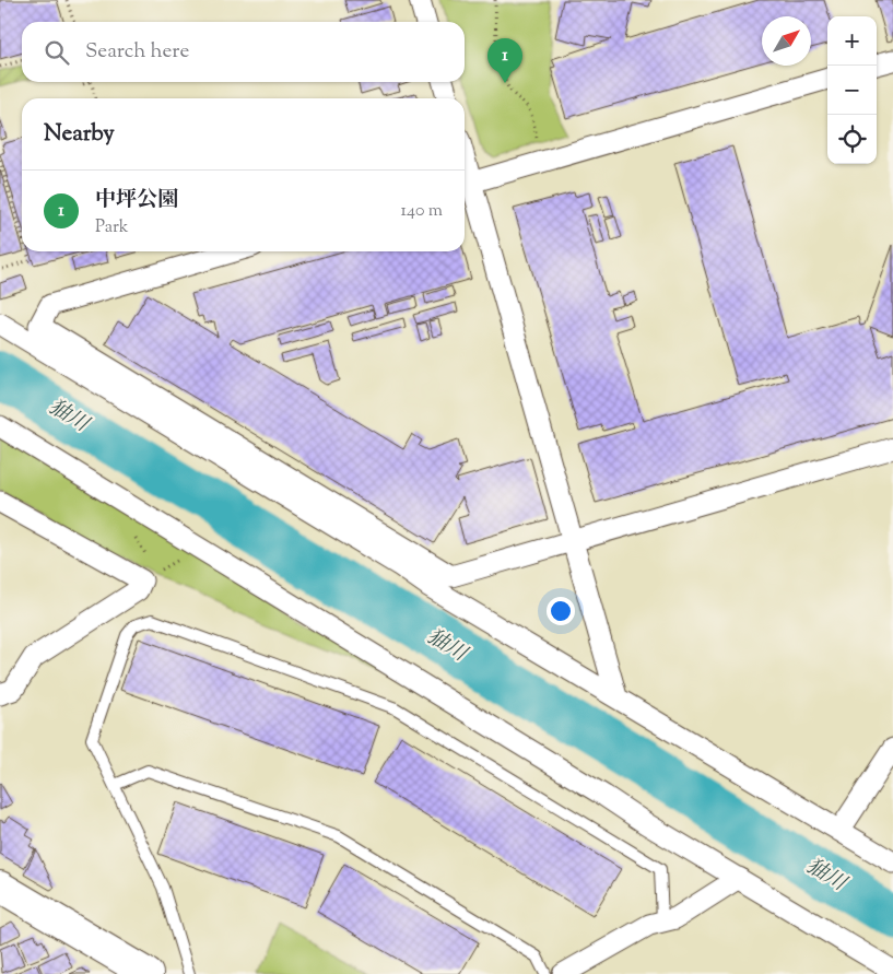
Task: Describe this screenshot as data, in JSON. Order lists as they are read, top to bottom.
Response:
{
  "water": ["㹨川"],
  "north": "top right",
  "page": {
    "map_buttons": ["+", "−"],
    "search": "Search here",
    "pins": "1",
    "heading": "Nearby",
    "list": [
      {
        "mark": "1",
        "name": "中坪公園",
        "note": "Park",
        "value": "140 m"
      }
    ]
  }
}
